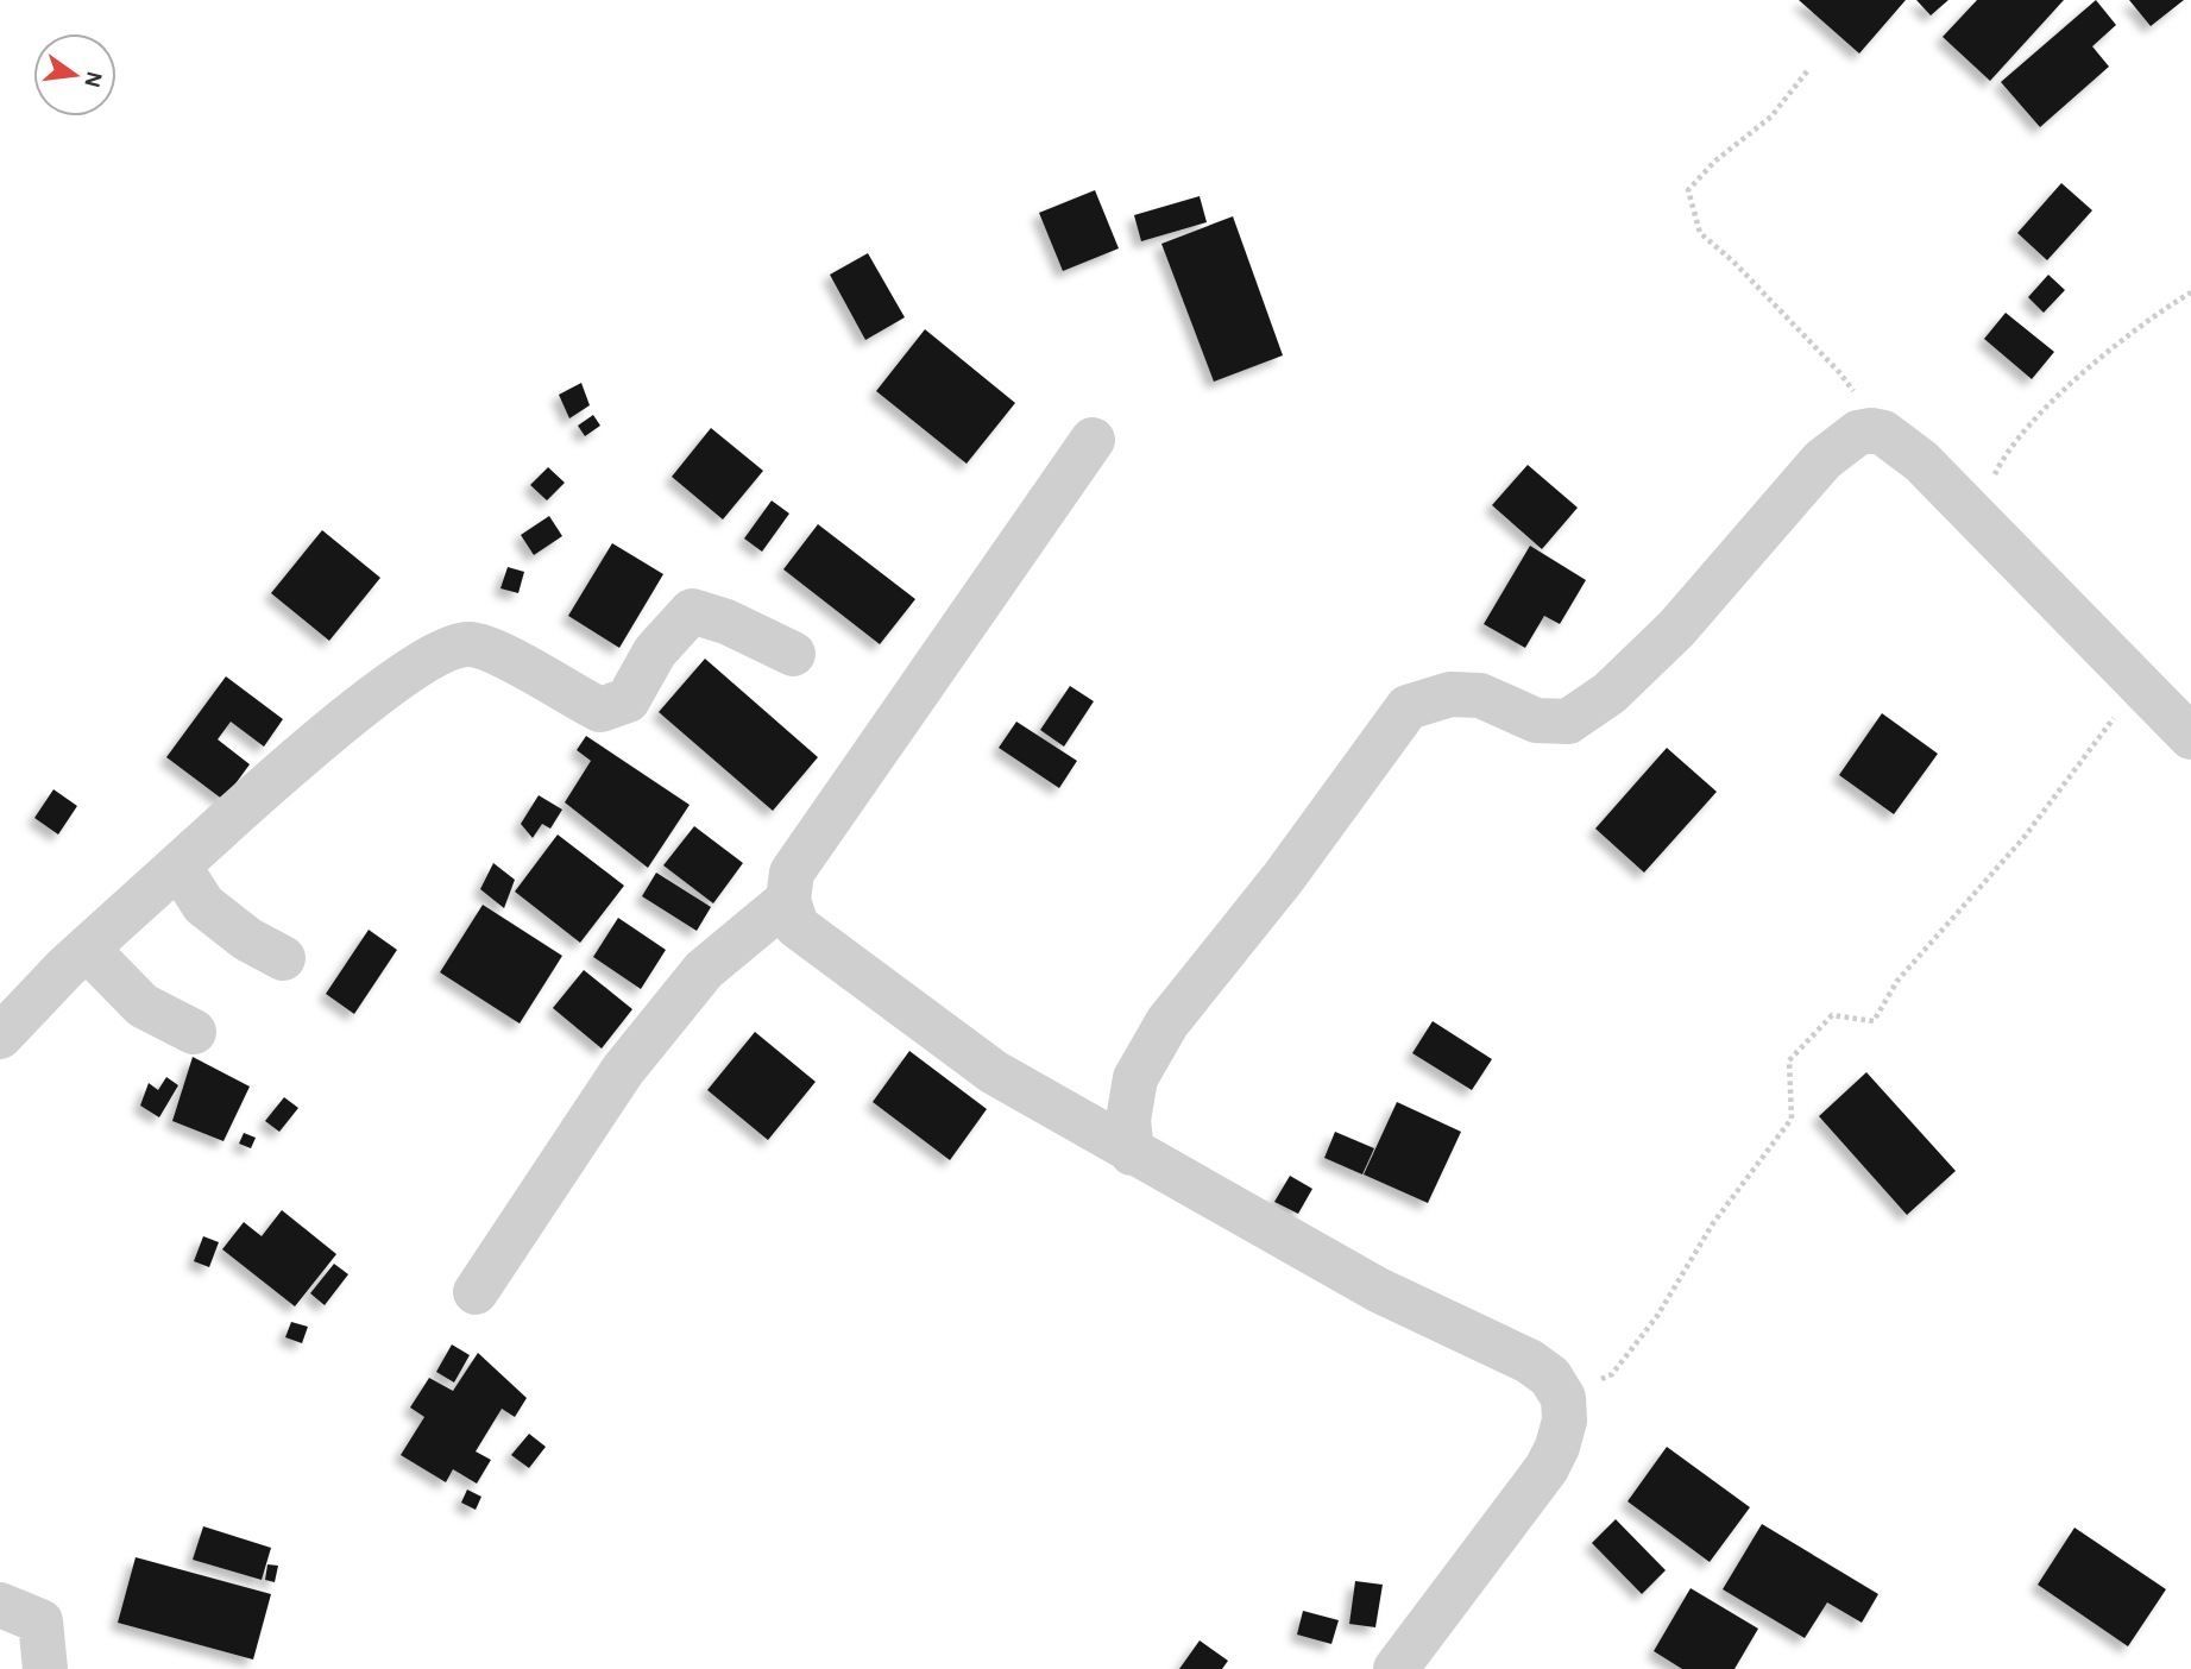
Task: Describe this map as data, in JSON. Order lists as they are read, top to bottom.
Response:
{
  "north": "right"
}
